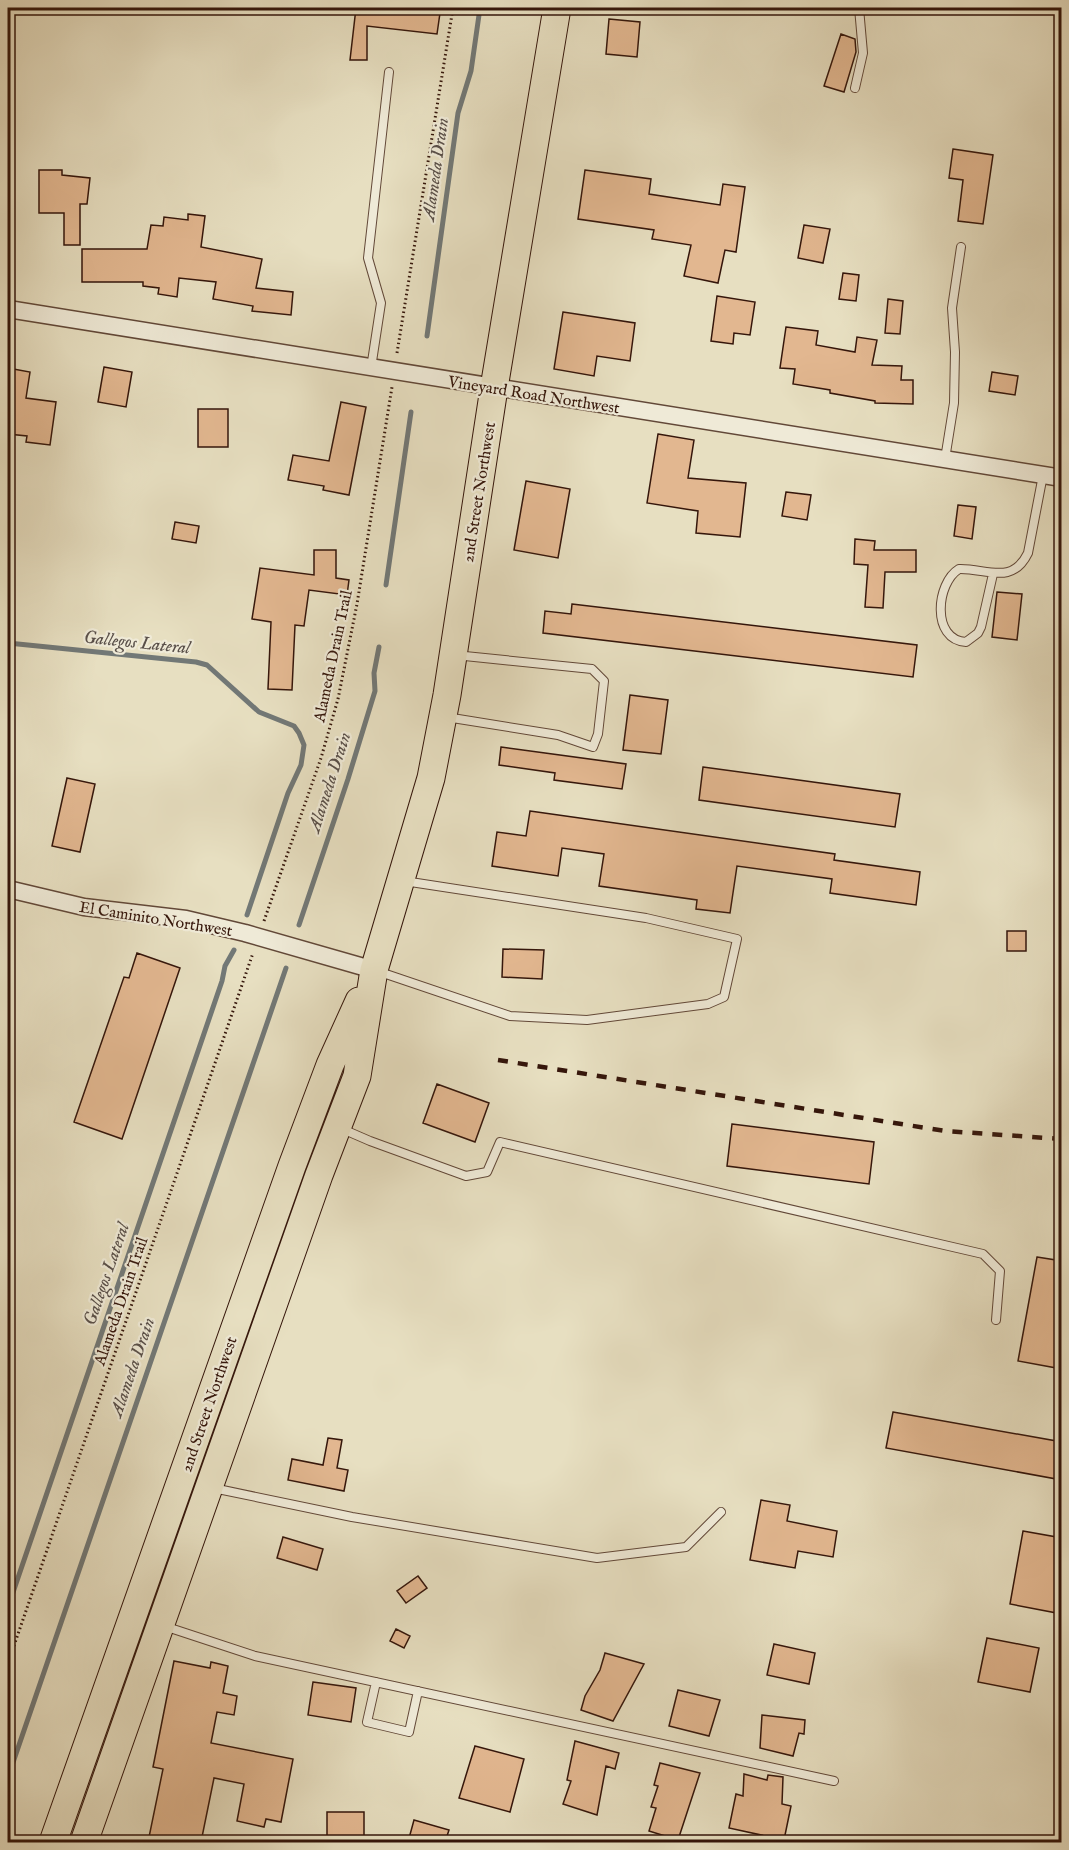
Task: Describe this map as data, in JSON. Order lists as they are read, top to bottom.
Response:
{
  "streets": {
    "main road": ["2nd Street Northwest"],
    "street": ["Vineyard Road Northwest", "El Caminito Northwest"],
    "path": ["Alameda Drain Trail"]
  },
  "crossings": [
    ["Vineyard Road Northwest", "2nd Street Northwest"],
    ["2nd Street Northwest", "El Caminito Northwest"]
  ],
  "water": ["Alameda Drain", "Gallegos Lateral"]
}
